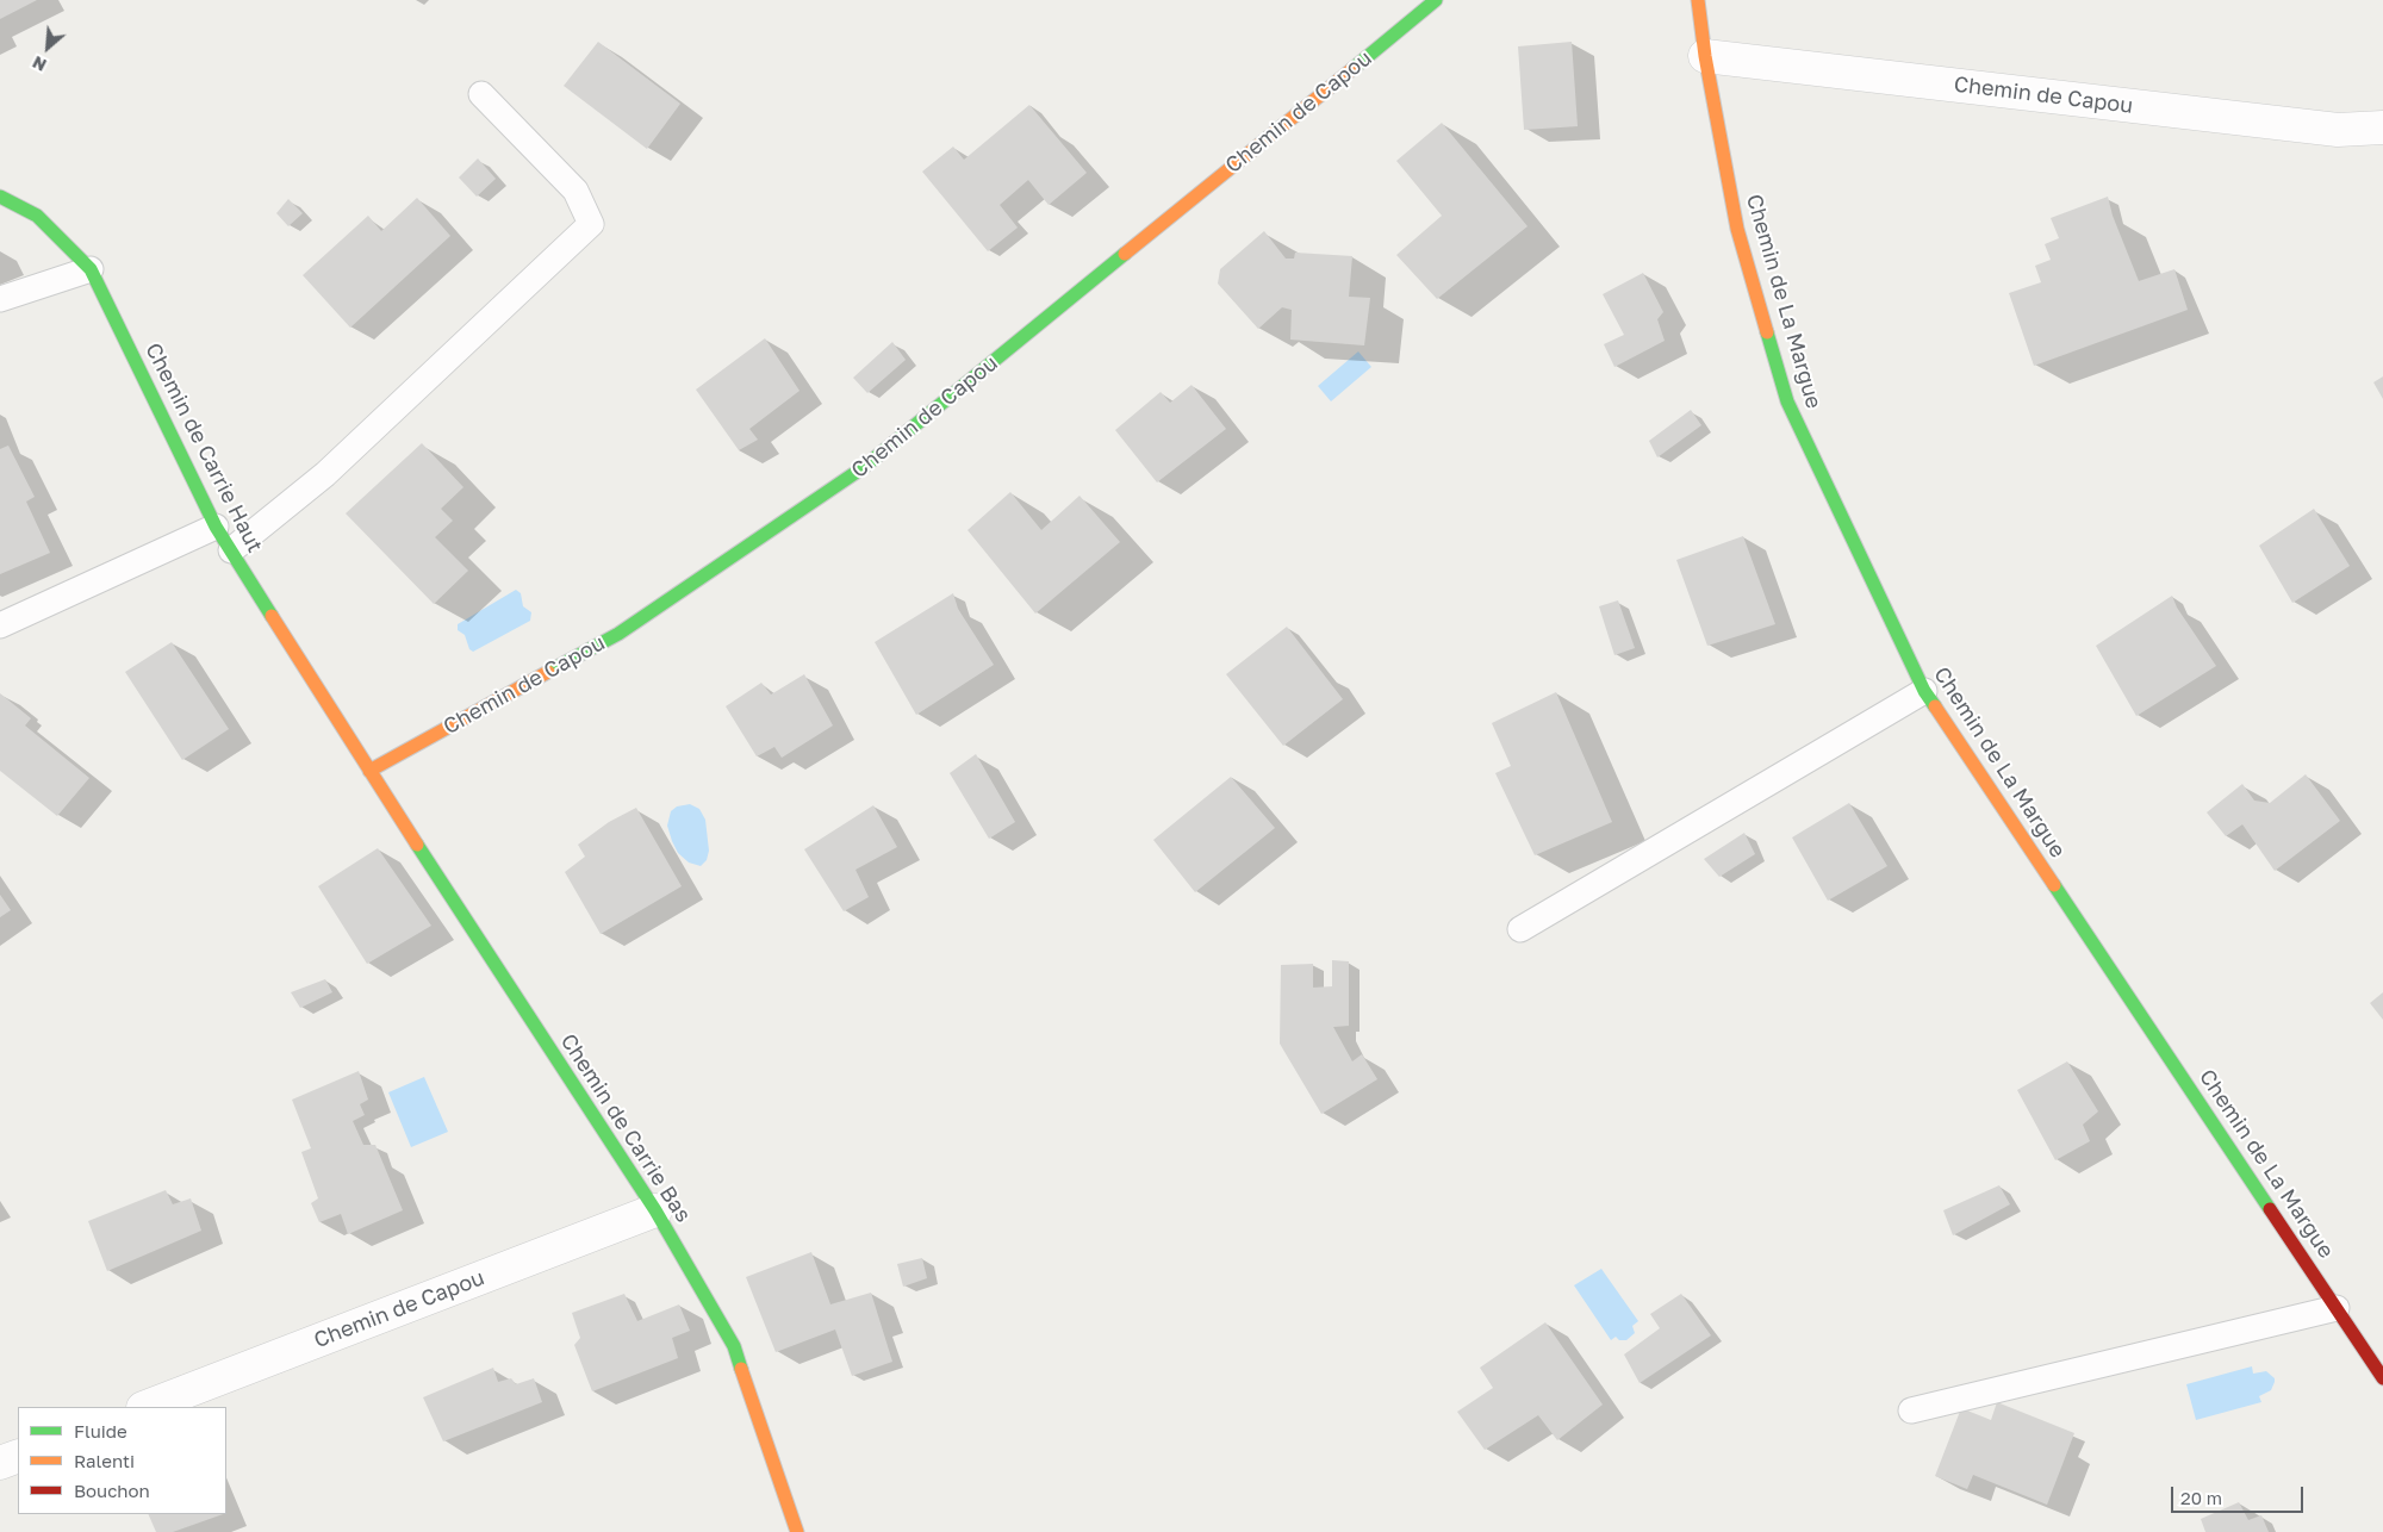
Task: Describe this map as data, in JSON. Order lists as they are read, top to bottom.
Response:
{
  "streets": {
    "street": [
      "Chemin de Capou",
      "Chemin de La Margue",
      "Chemin de Carrie Haut",
      "Chemin de Carrie Bas"
    ]
  },
  "crossings": [
    ["Chemin de Capou", "Chemin de La Margue"],
    ["Chemin de Capou", "Chemin de Carrie Haut"],
    ["Chemin de Capou", "Chemin de Carrie Bas"],
    ["Chemin de Carrie Haut", "Chemin de Carrie Bas"]
  ],
  "legend": ["Fluide", "Ralenti", "Bouchon"],
  "scale_bar": "20 m",
  "north": "bottom left"
}
